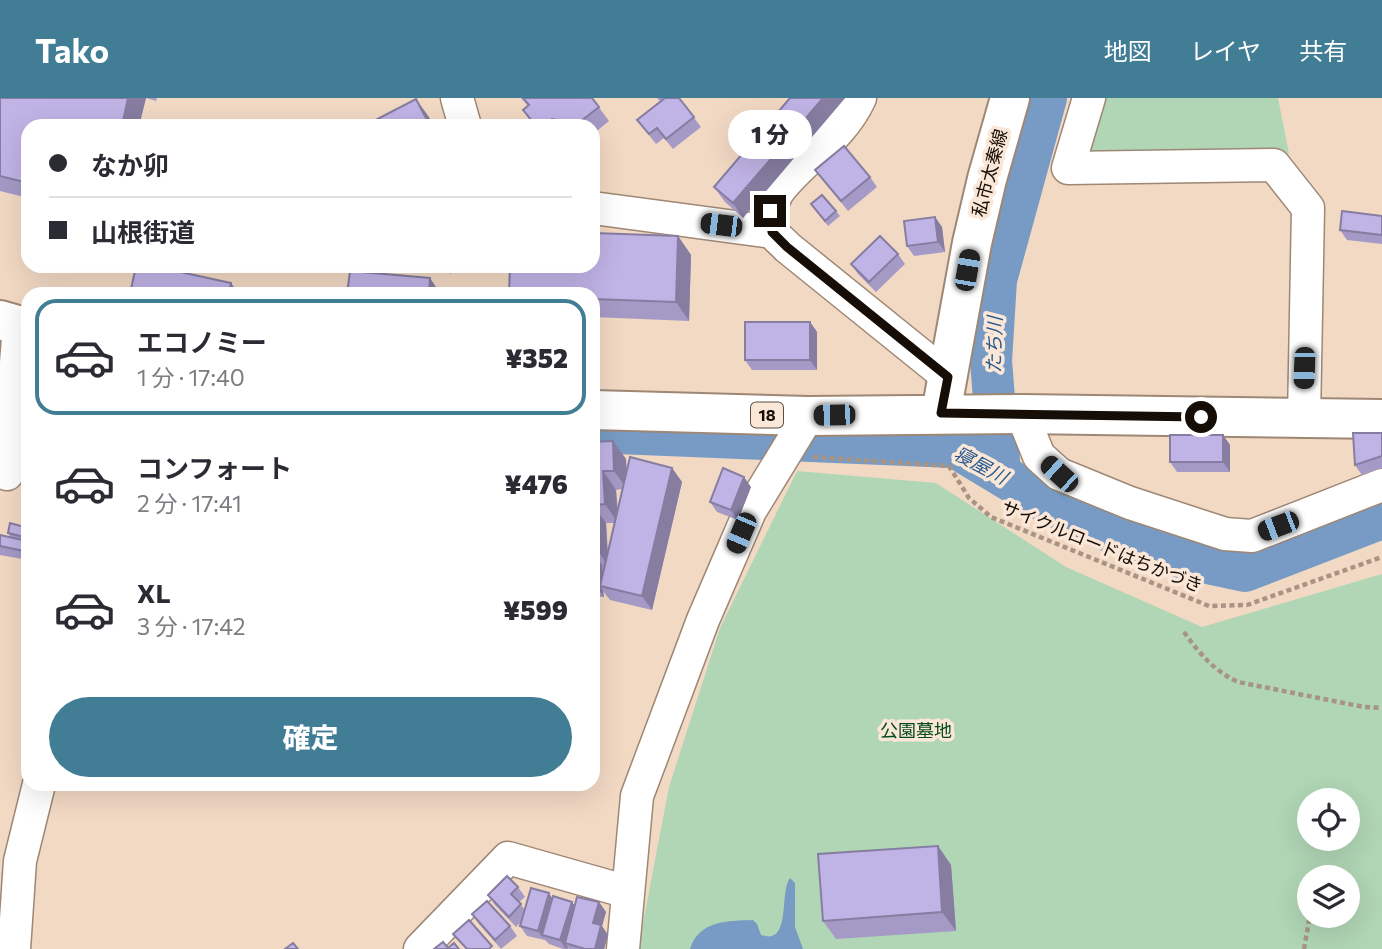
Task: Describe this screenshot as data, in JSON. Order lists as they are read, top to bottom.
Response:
{
  "streets": {
    "main road": ["私市太秦線", "18"],
    "path": ["サイクルロードはちかづき"]
  },
  "crossings": [
    ["私市太秦線", "18"],
    ["18", "サイクルロードはちかづき"]
  ],
  "water": ["たち川", "寝屋川"],
  "parks": ["公園墓地"],
  "page": {
    "header": "Tako",
    "nav": ["地図", "レイヤ", "共有"],
    "bubble": "1 分",
    "banner": ["なか卯", "山根街道"],
    "list": [
      {
        "name": "エコノミー",
        "note": "1 分 · 17:40",
        "value": "¥352"
      },
      {
        "name": "コンフォート",
        "note": "2 分 · 17:41",
        "value": "¥476"
      },
      {
        "name": "XL",
        "note": "3 分 · 17:42",
        "value": "¥599"
      }
    ],
    "buttons": "確定"
  }
}
